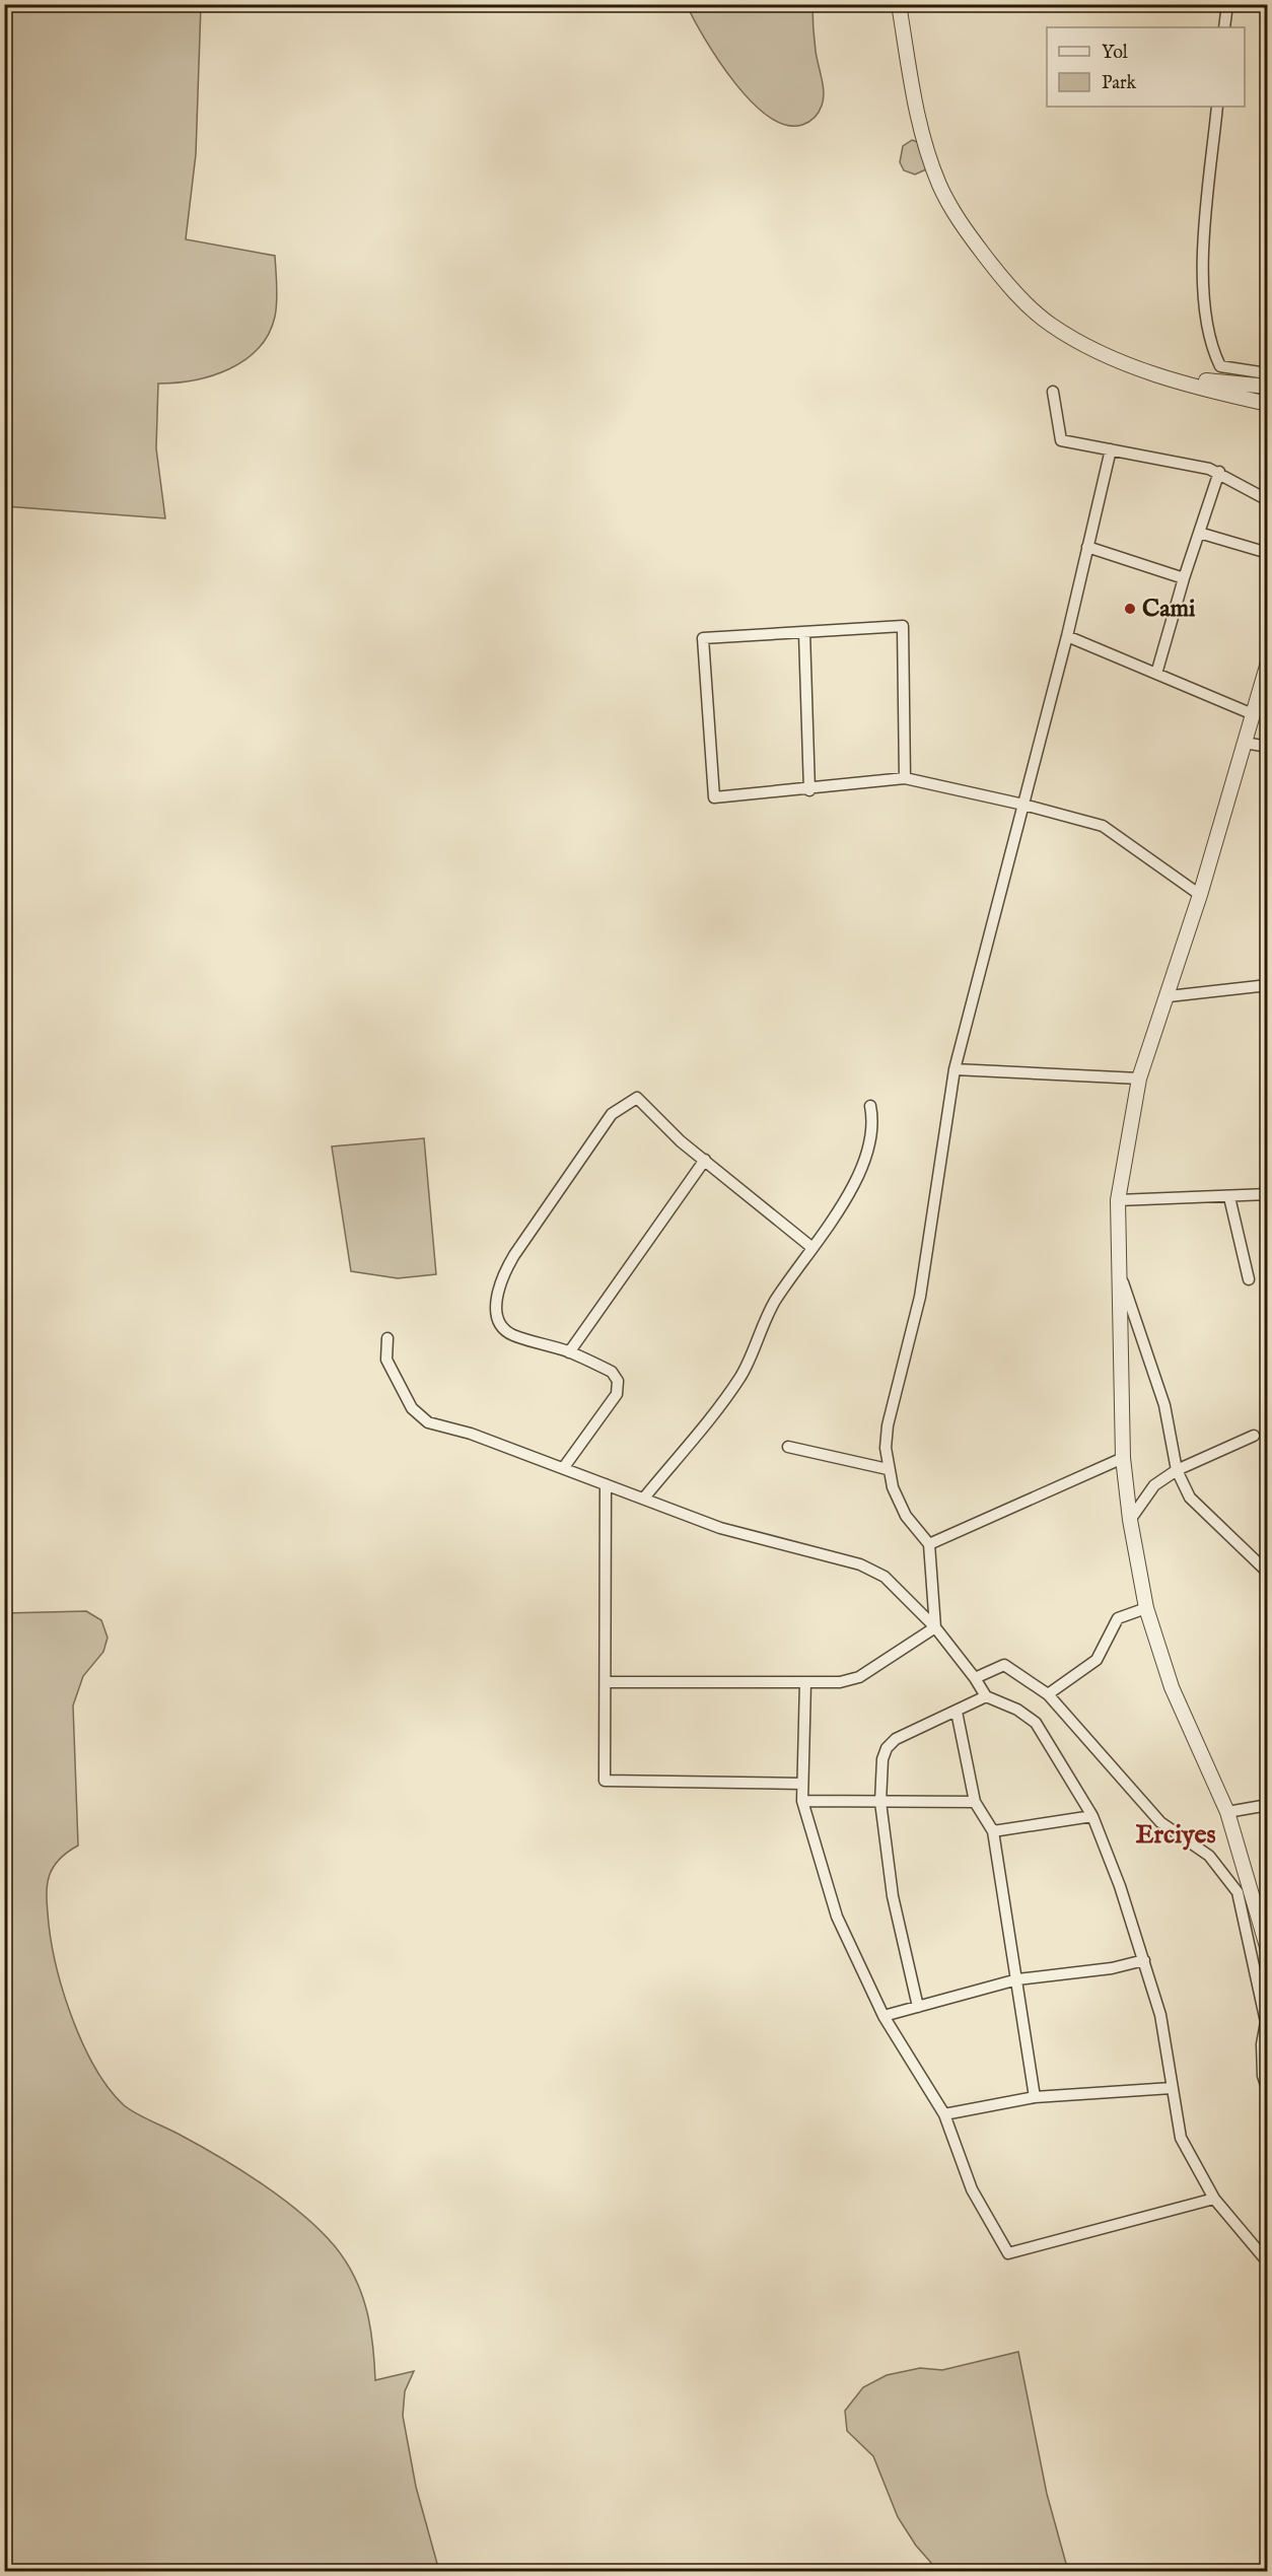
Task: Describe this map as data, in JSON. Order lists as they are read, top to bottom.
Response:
{
  "districts": ["Erciyes"],
  "places": ["Cami"],
  "legend": ["Yol", "Park"]
}
